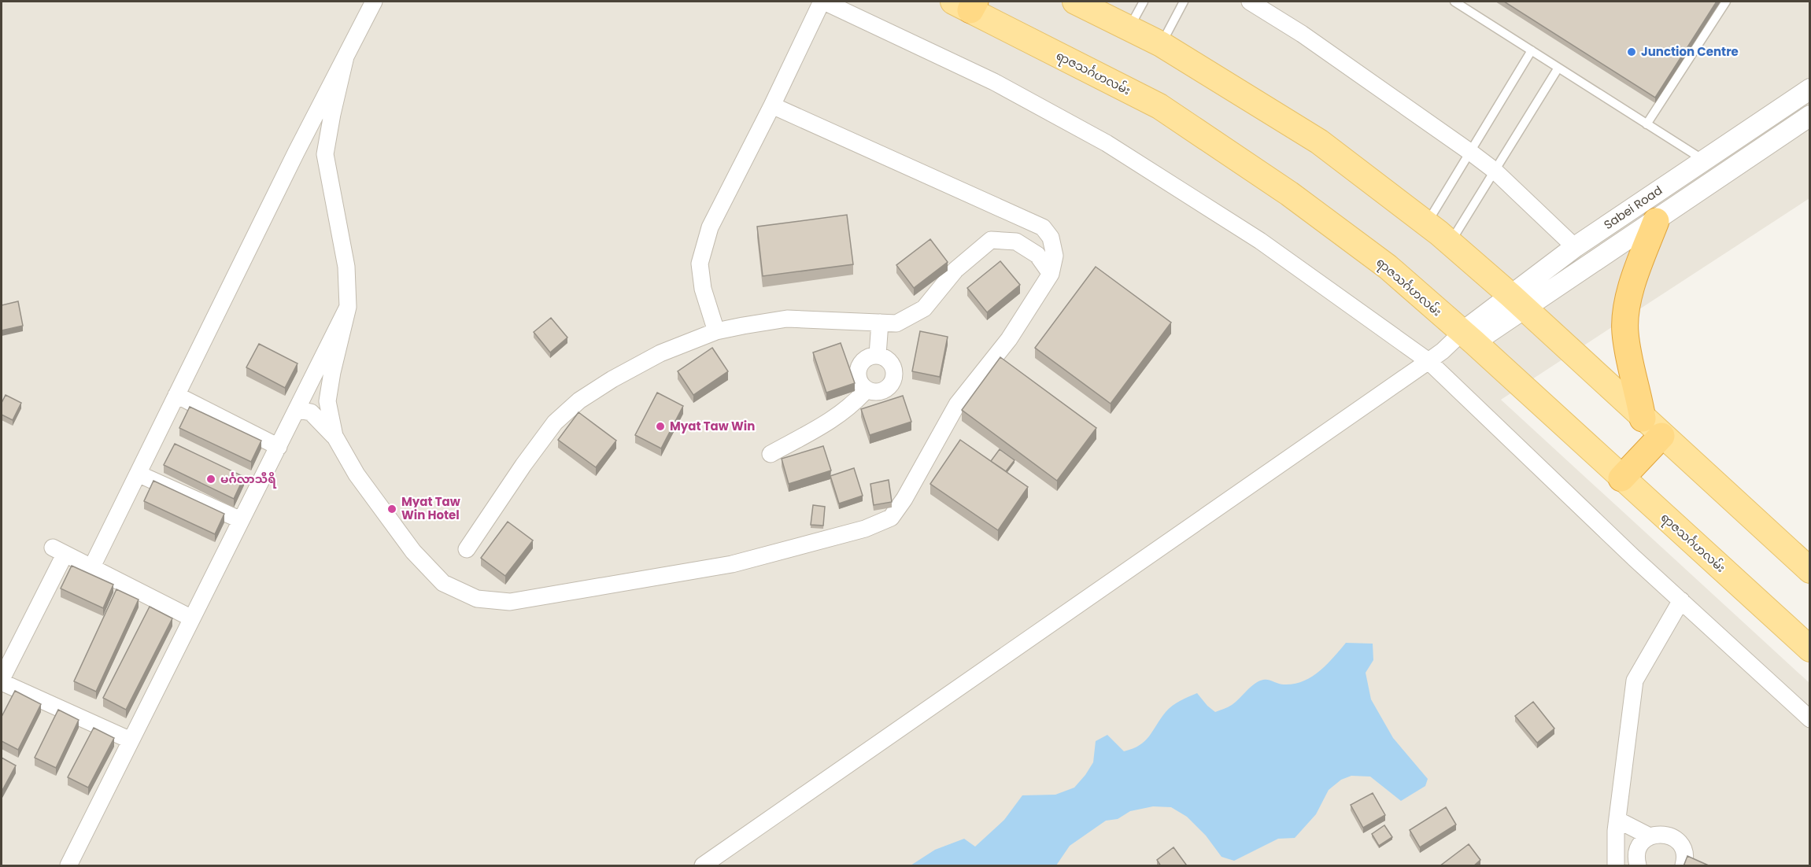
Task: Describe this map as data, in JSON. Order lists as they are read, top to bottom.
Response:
{
  "streets": {
    "main road": ["ရာဇသင်္ဂဟလမ်း"],
    "street": ["Sabei Road"]
  },
  "crossings": [
    ["ရာဇသင်္ဂဟလမ်း", "Sabei Road"]
  ],
  "places": [
    "Junction Centre",
    "Myat Taw Win",
    "မင်္ဂလာသီရိ",
    "Myat Taw Win Hotel"
  ]
}
